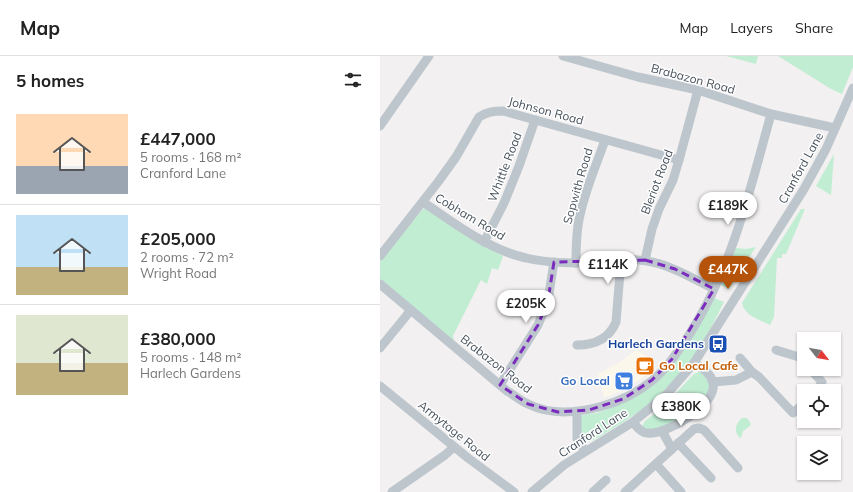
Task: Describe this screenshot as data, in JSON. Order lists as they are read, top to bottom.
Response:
{
  "streets": {
    "street": [
      "Brabazon Road",
      "Johnson Road",
      "Whittle Road",
      "Cranford Lane",
      "Bleriot Road",
      "Sopwith Road",
      "Cobham Road",
      "Armytage Road"
    ]
  },
  "crossings": [
    ["Brabazon Road", "Cranford Lane"],
    ["Brabazon Road", "Bleriot Road"],
    ["Brabazon Road", "Cobham Road"],
    ["Johnson Road", "Whittle Road"],
    ["Johnson Road", "Bleriot Road"],
    ["Johnson Road", "Sopwith Road"],
    ["Johnson Road", "Cobham Road"],
    ["Whittle Road", "Cobham Road"],
    ["Bleriot Road", "Cobham Road"],
    ["Sopwith Road", "Cobham Road"]
  ],
  "places": {
    "bus stop": ["Harlech Gardens"],
    "cafe": ["Go Local Cafe"],
    "supermarket": ["Go Local"]
  },
  "north": "bottom right",
  "page": {
    "header": "Map",
    "nav": ["Map", "Layers", "Share"],
    "heading": "5 homes",
    "list": [
      {
        "name": "£447,000",
        "note": "5 rooms · 168 m² · Cranford Lane"
      },
      {
        "name": "£205,000",
        "note": "2 rooms · 72 m² · Wright Road"
      },
      {
        "name": "£380,000",
        "note": "5 rooms · 148 m² · Harlech Gardens"
      }
    ],
    "price": [
      "£189K",
      "£114K",
      "£447K",
      "£205K",
      "£380K"
    ]
  }
}
